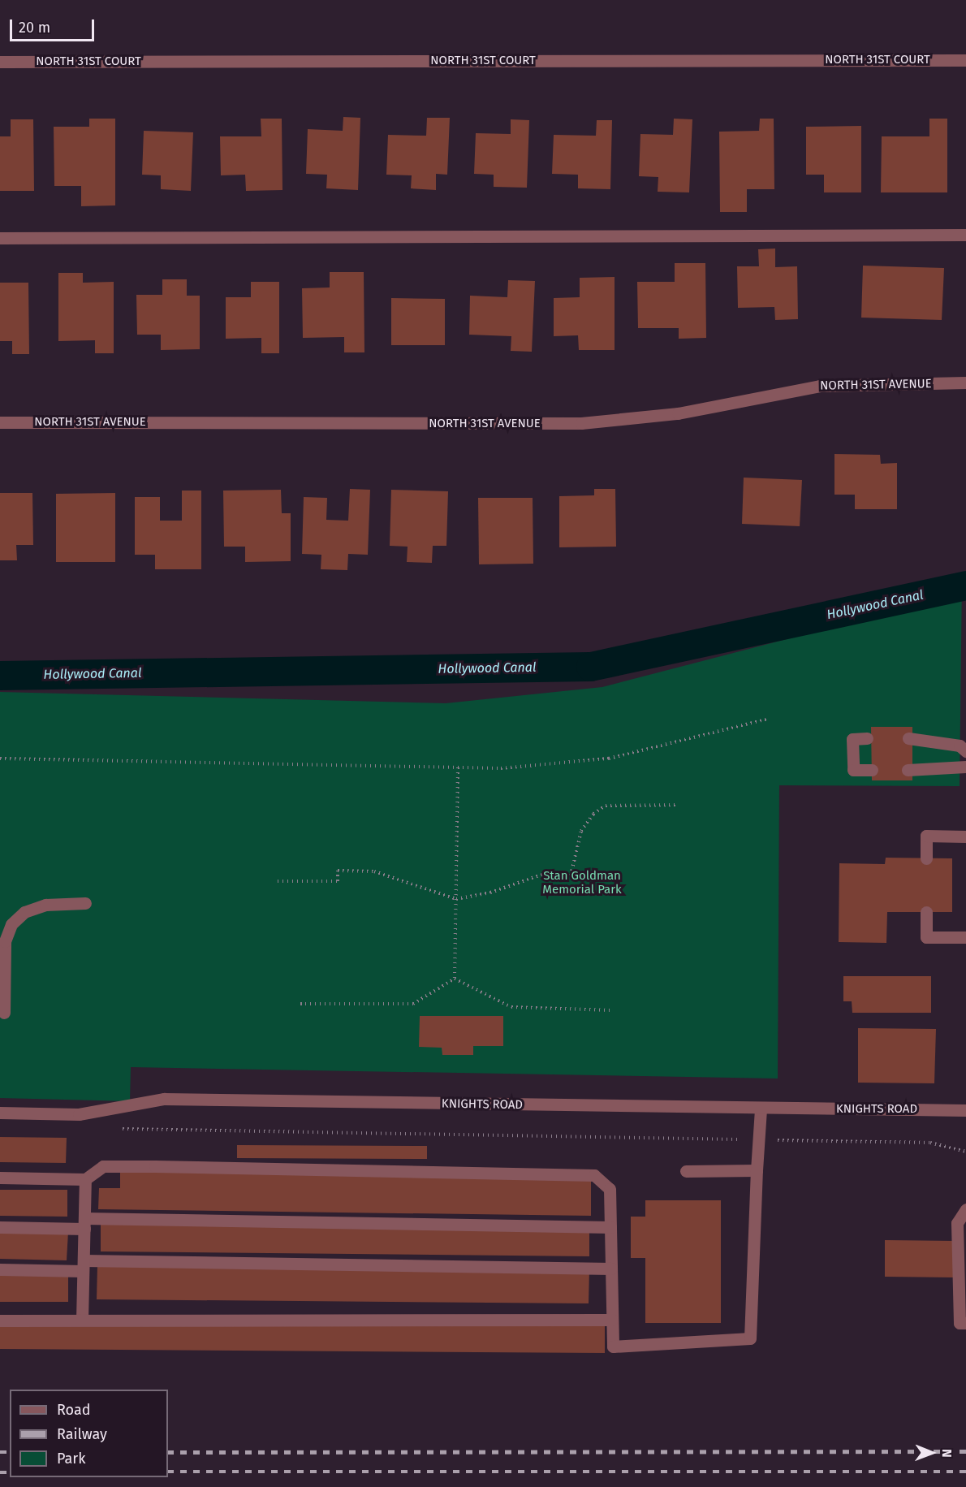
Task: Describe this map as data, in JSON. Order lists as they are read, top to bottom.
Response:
{
  "streets": {
    "street": ["NORTH 31ST COURT", "NORTH 31ST AVENUE", "KNIGHTS ROAD"]
  },
  "water": ["Hollywood Canal"],
  "parks": ["Stan Goldman Memorial Park"],
  "legend": ["Road", "Railway", "Park"],
  "scale_bar": "20 m",
  "north": "right"
}
